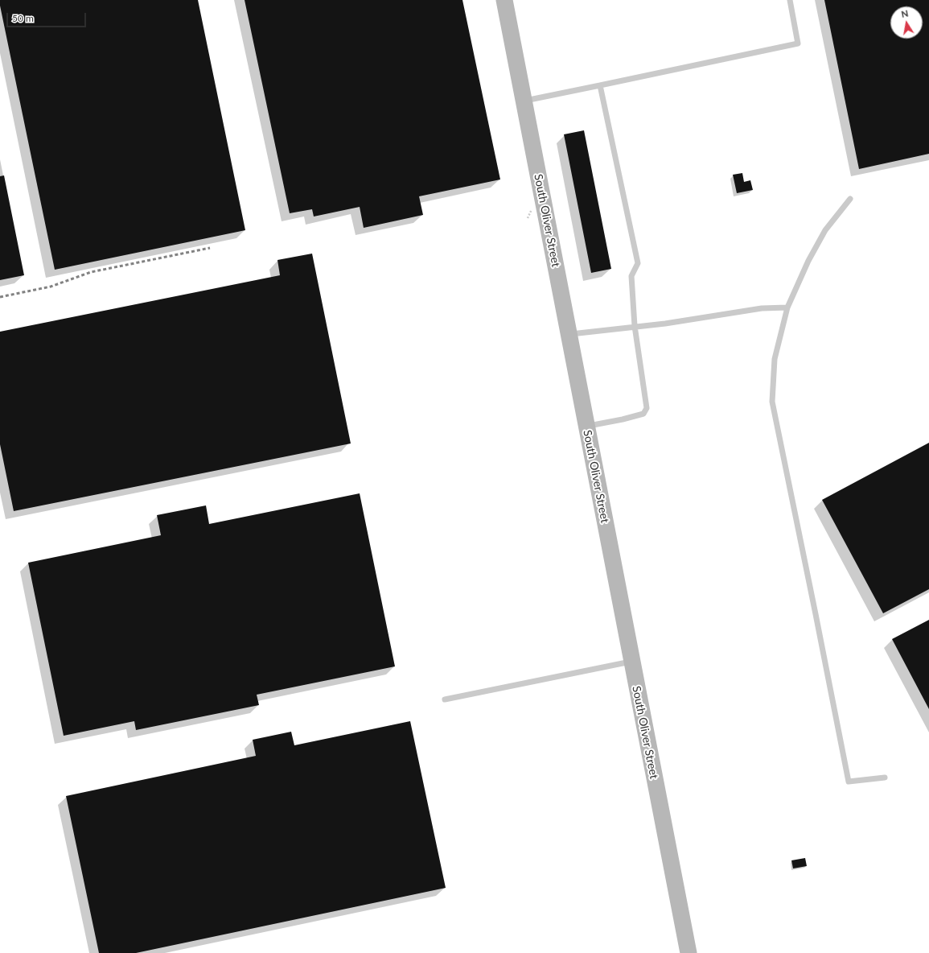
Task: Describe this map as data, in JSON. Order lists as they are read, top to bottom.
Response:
{
  "streets": {
    "main road": ["South Oliver Street"]
  },
  "scale_bar": "50 m",
  "north": "top"
}
